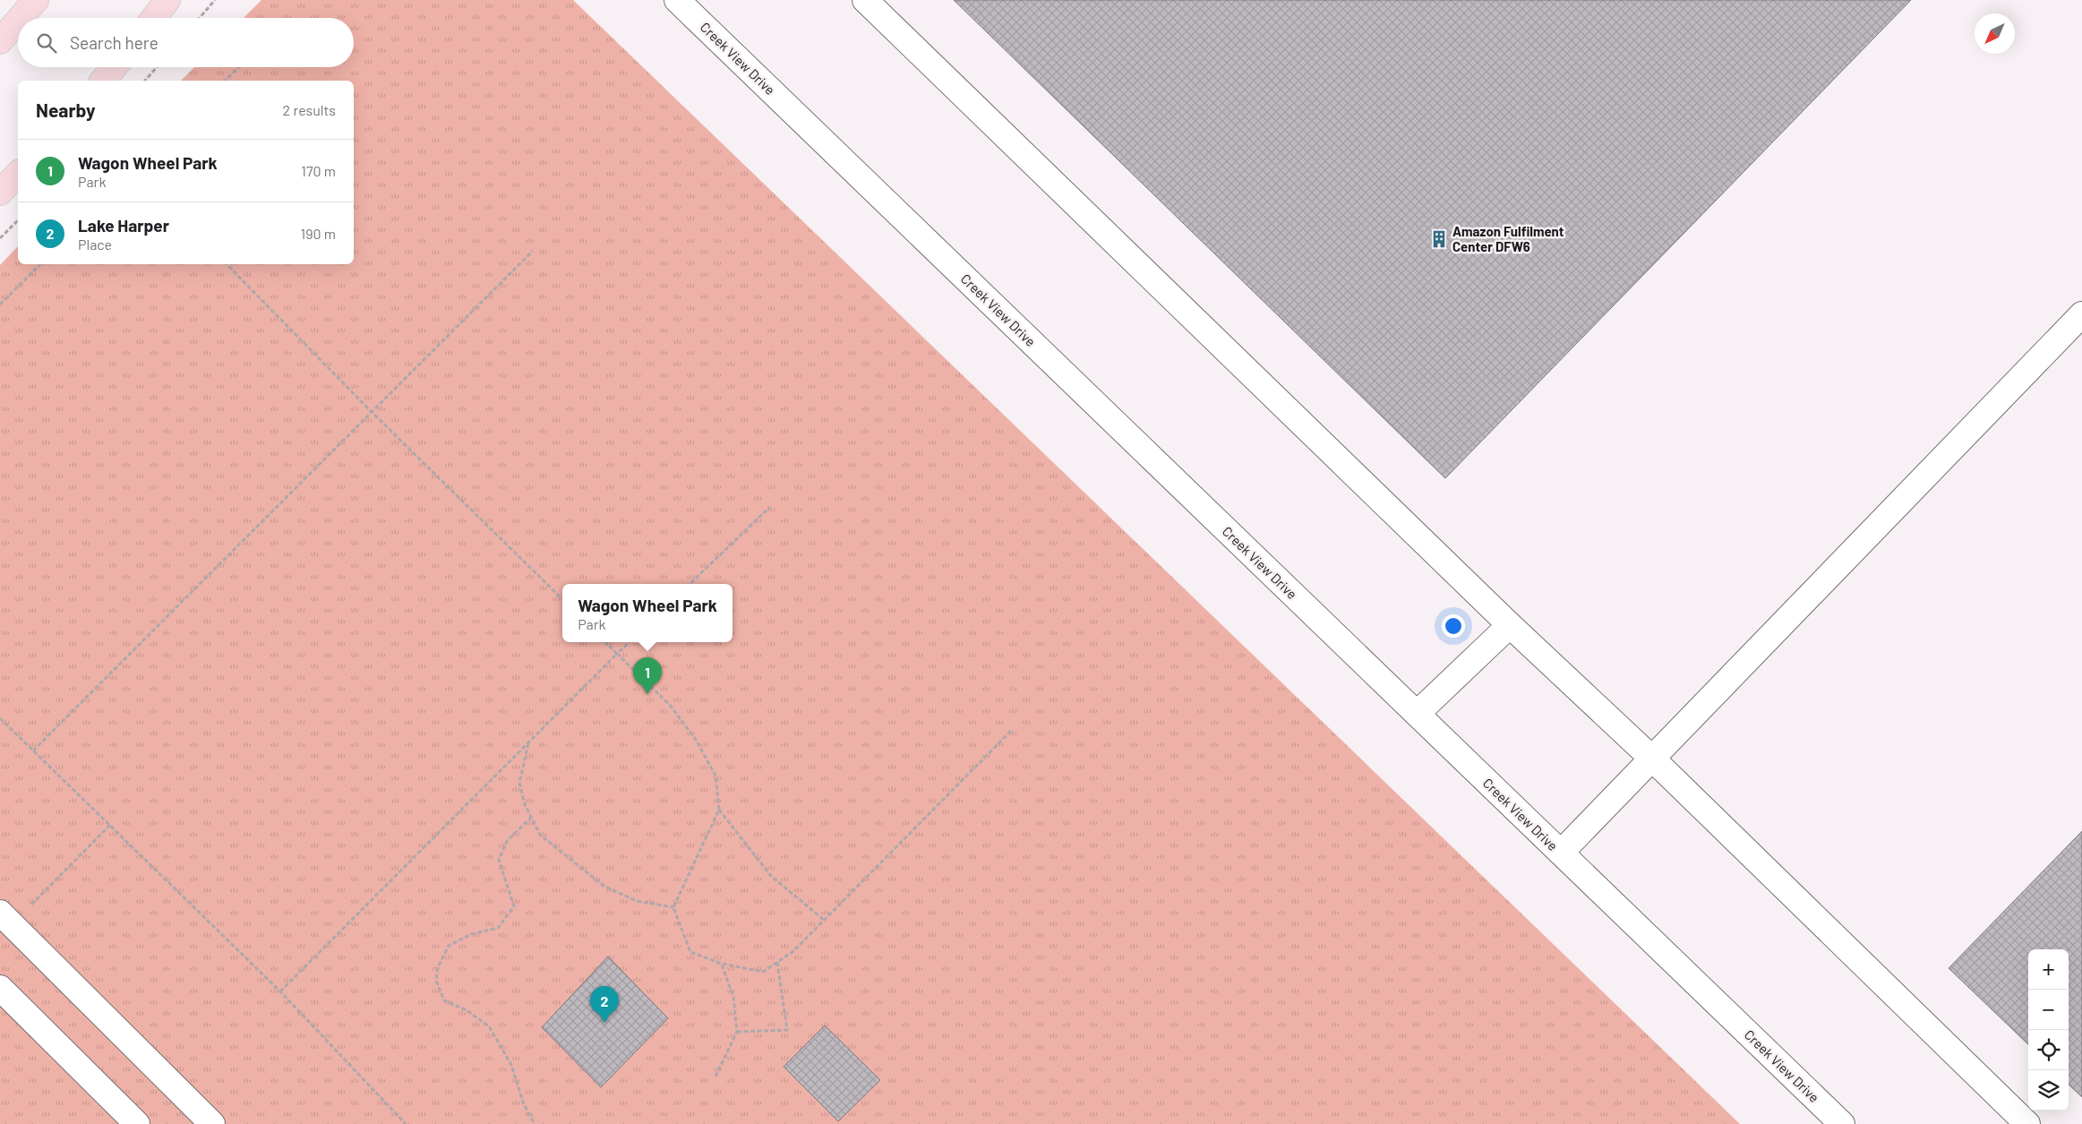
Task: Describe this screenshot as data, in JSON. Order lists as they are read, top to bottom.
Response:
{
  "streets": {
    "street": ["Creek View Drive"]
  },
  "places": {
    "building": ["Amazon Fulfilment Center DFW6"]
  },
  "north": "bottom left",
  "page": {
    "search": "Search here",
    "heading": ["Nearby", "2 results"],
    "list": [
      {
        "mark": "1",
        "name": "Wagon Wheel Park",
        "note": "Park",
        "value": "170 m"
      },
      {
        "mark": "2",
        "name": "Lake Harper",
        "note": "Place",
        "value": "190 m"
      }
    ],
    "popup": ["Wagon Wheel Park", "Park"],
    "pins": ["1", "2"],
    "map_buttons": ["+", "−"]
  }
}
